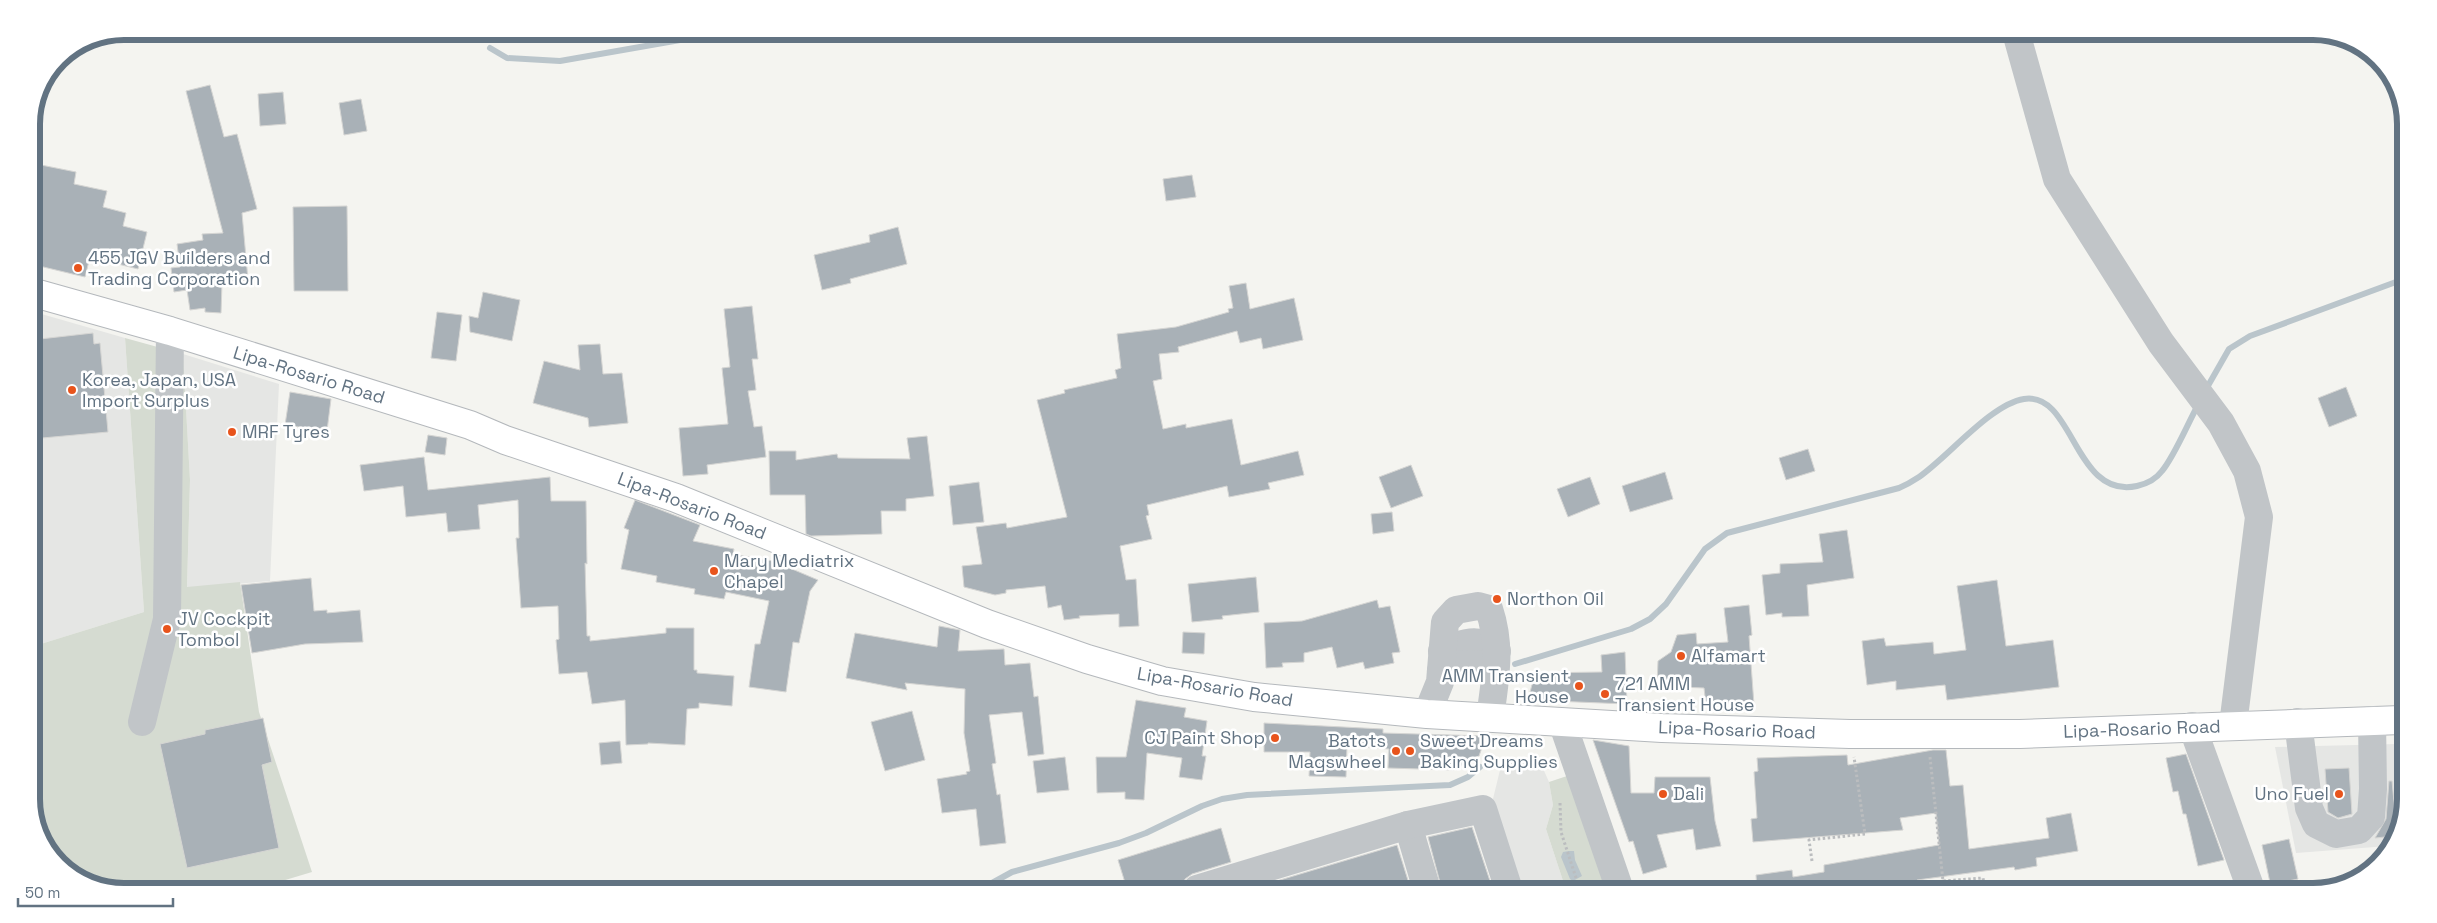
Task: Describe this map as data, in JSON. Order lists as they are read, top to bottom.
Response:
{
  "streets": {
    "main road": ["Lipa-Rosario Road"]
  },
  "places": [
    "455 JGV Builders and Trading Corporation",
    "Korea, Japan, USA Import Surplus",
    "MRF Tyres",
    "Mary Mediatrix Chapel",
    "Northon Oil",
    "JV Cockpit Tombol",
    "Alfamart",
    "AMM Transient House",
    "721 AMM Transient House",
    "CJ Paint Shop",
    "Batots Magswheel",
    "Sweet Dreams Baking Supplies",
    "Dali",
    "Uno Fuel"
  ],
  "scale_bar": "50 m"
}
